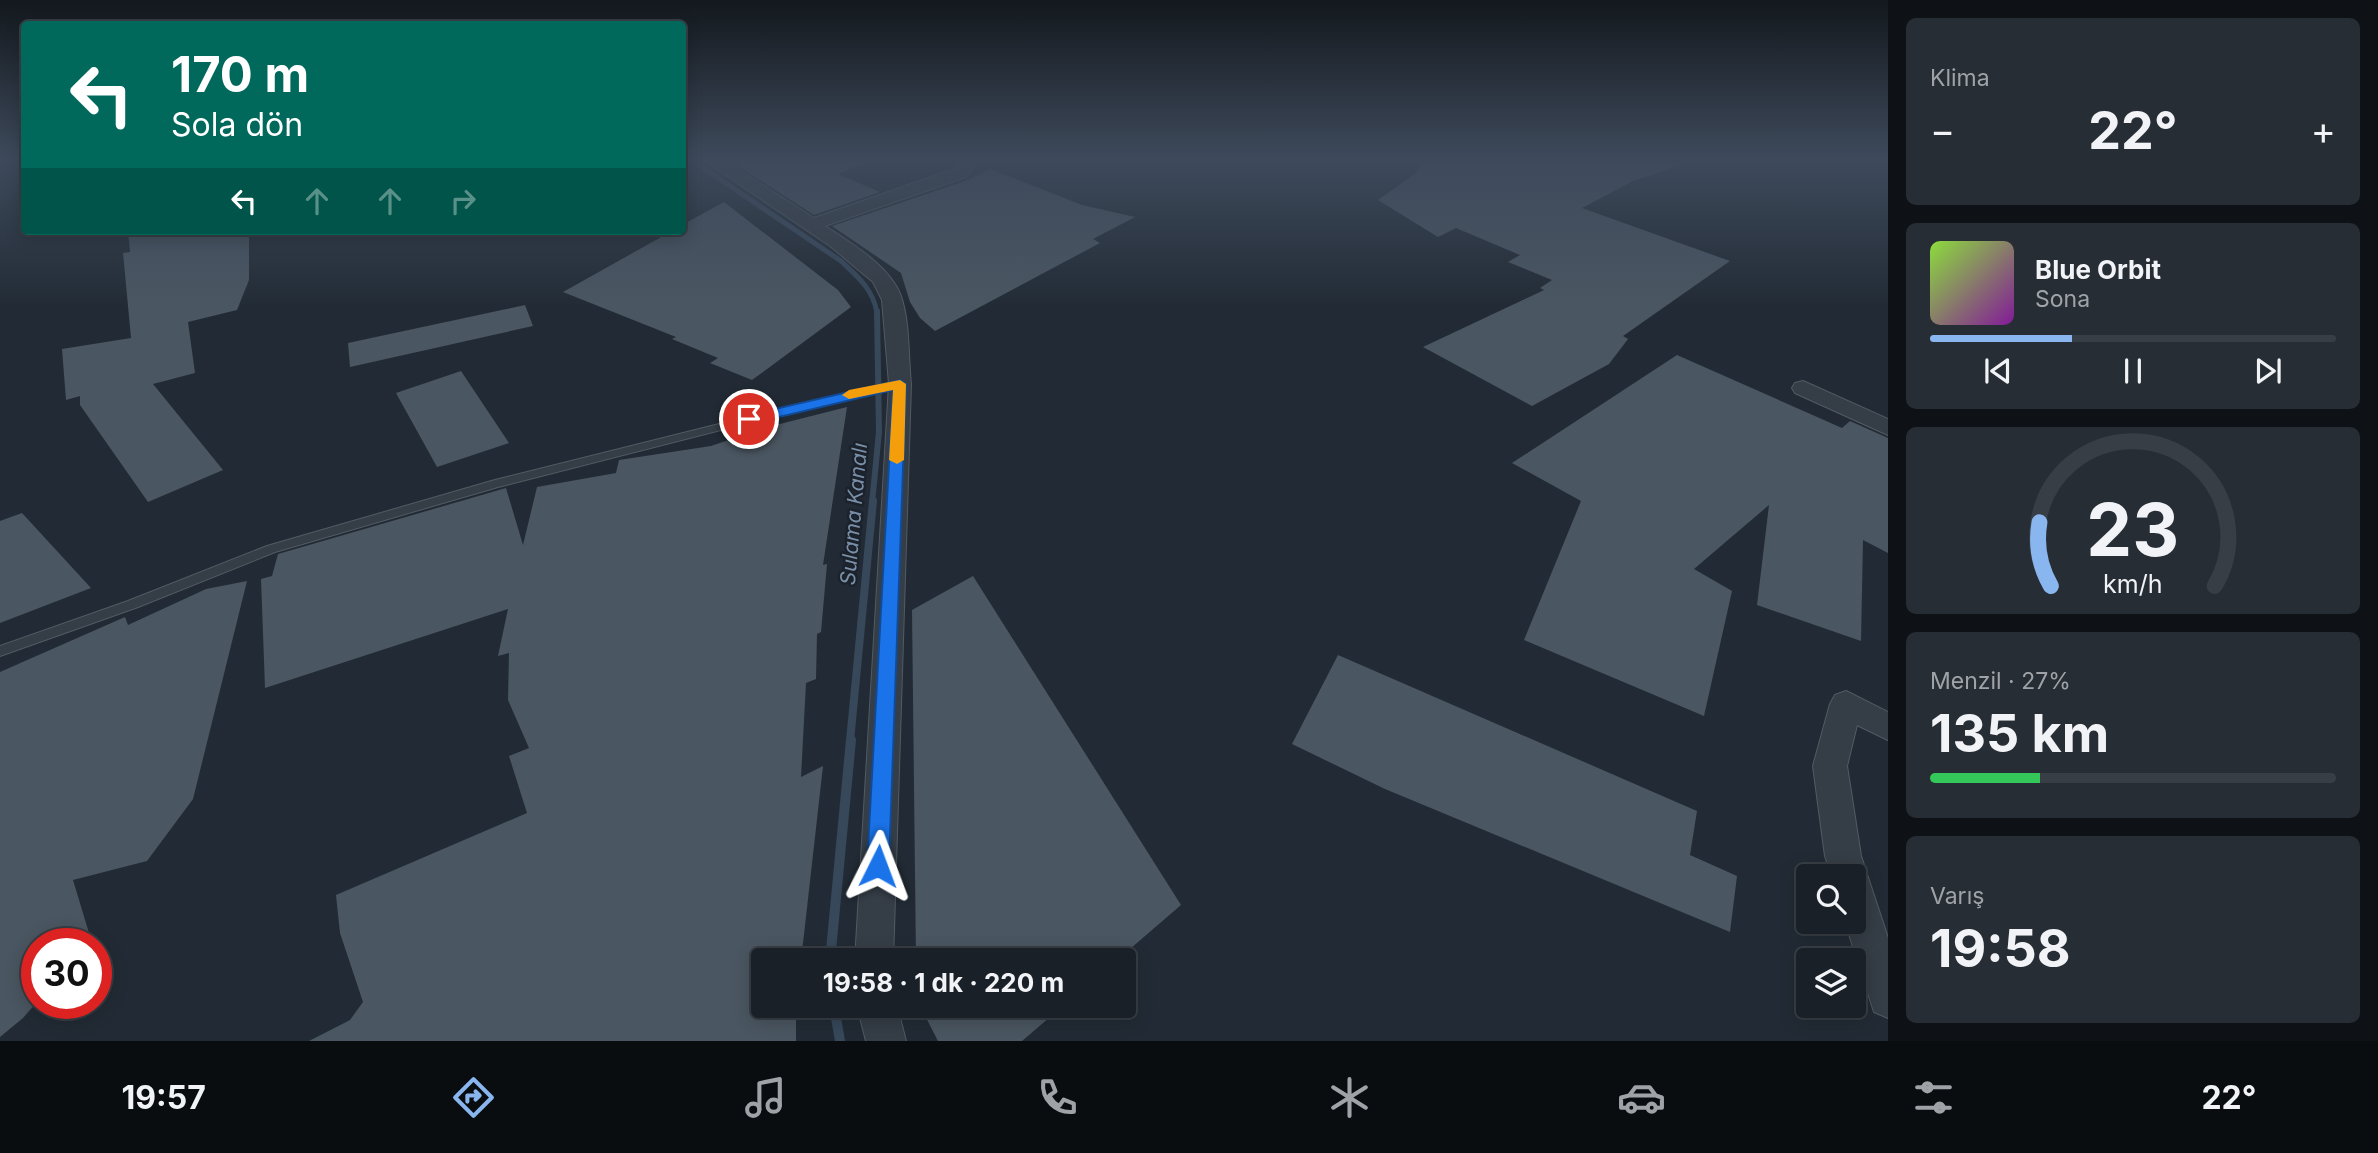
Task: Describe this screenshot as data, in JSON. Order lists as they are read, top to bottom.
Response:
{
  "water": ["Sulama Kanalı"],
  "page": {
    "tile": [
      "Klima",
      ["Menzil · 27%", "135 km"],
      ["Varış", "19:58"]
    ],
    "turn": ["170 m", "Sola dön"],
    "heat": ["−", "22°", "+"],
    "song": ["Blue Orbit", "Sona"],
    "limit": "30",
    "trip": "19:58 · 1 dk · 220 m",
    "tabs": ["19:57", "22°"],
    "gauge": ["23", "km/h"]
  }
}
